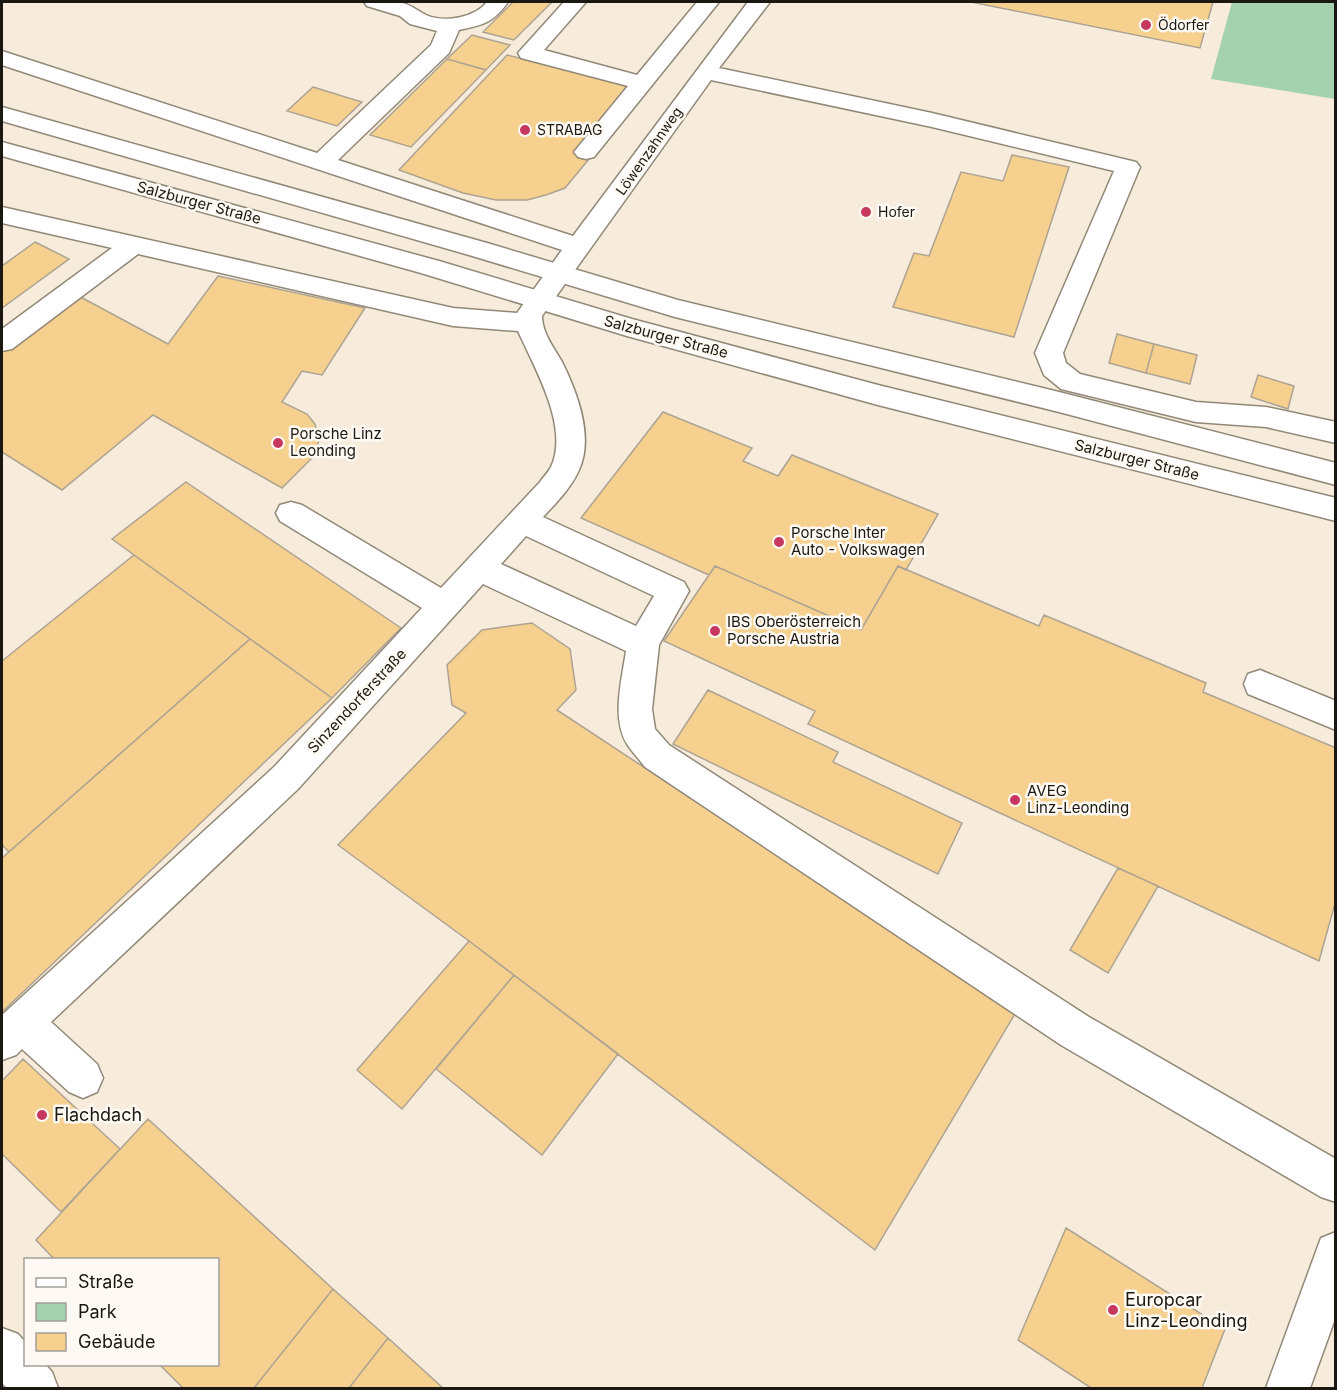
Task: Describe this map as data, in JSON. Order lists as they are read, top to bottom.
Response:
{
  "streets": {
    "street": ["Löwenzahnweg", "Salzburger Straße", "Sinzendorferstraße"]
  },
  "crossings": [
    ["Löwenzahnweg", "Salzburger Straße"],
    ["Löwenzahnweg", "Sinzendorferstraße"],
    ["Salzburger Straße", "Sinzendorferstraße"]
  ],
  "places": [
    "Ödorfer",
    "STRABAG",
    "Hofer",
    "Porsche Linz Leonding",
    "Porsche Inter Auto - Volkswagen",
    "IBS Oberösterreich Porsche Austria",
    "AVEG Linz-Leonding",
    "Flachdach",
    "Europcar Linz-Leonding"
  ],
  "legend": ["Straße", "Park", "Gebäude"]
}
